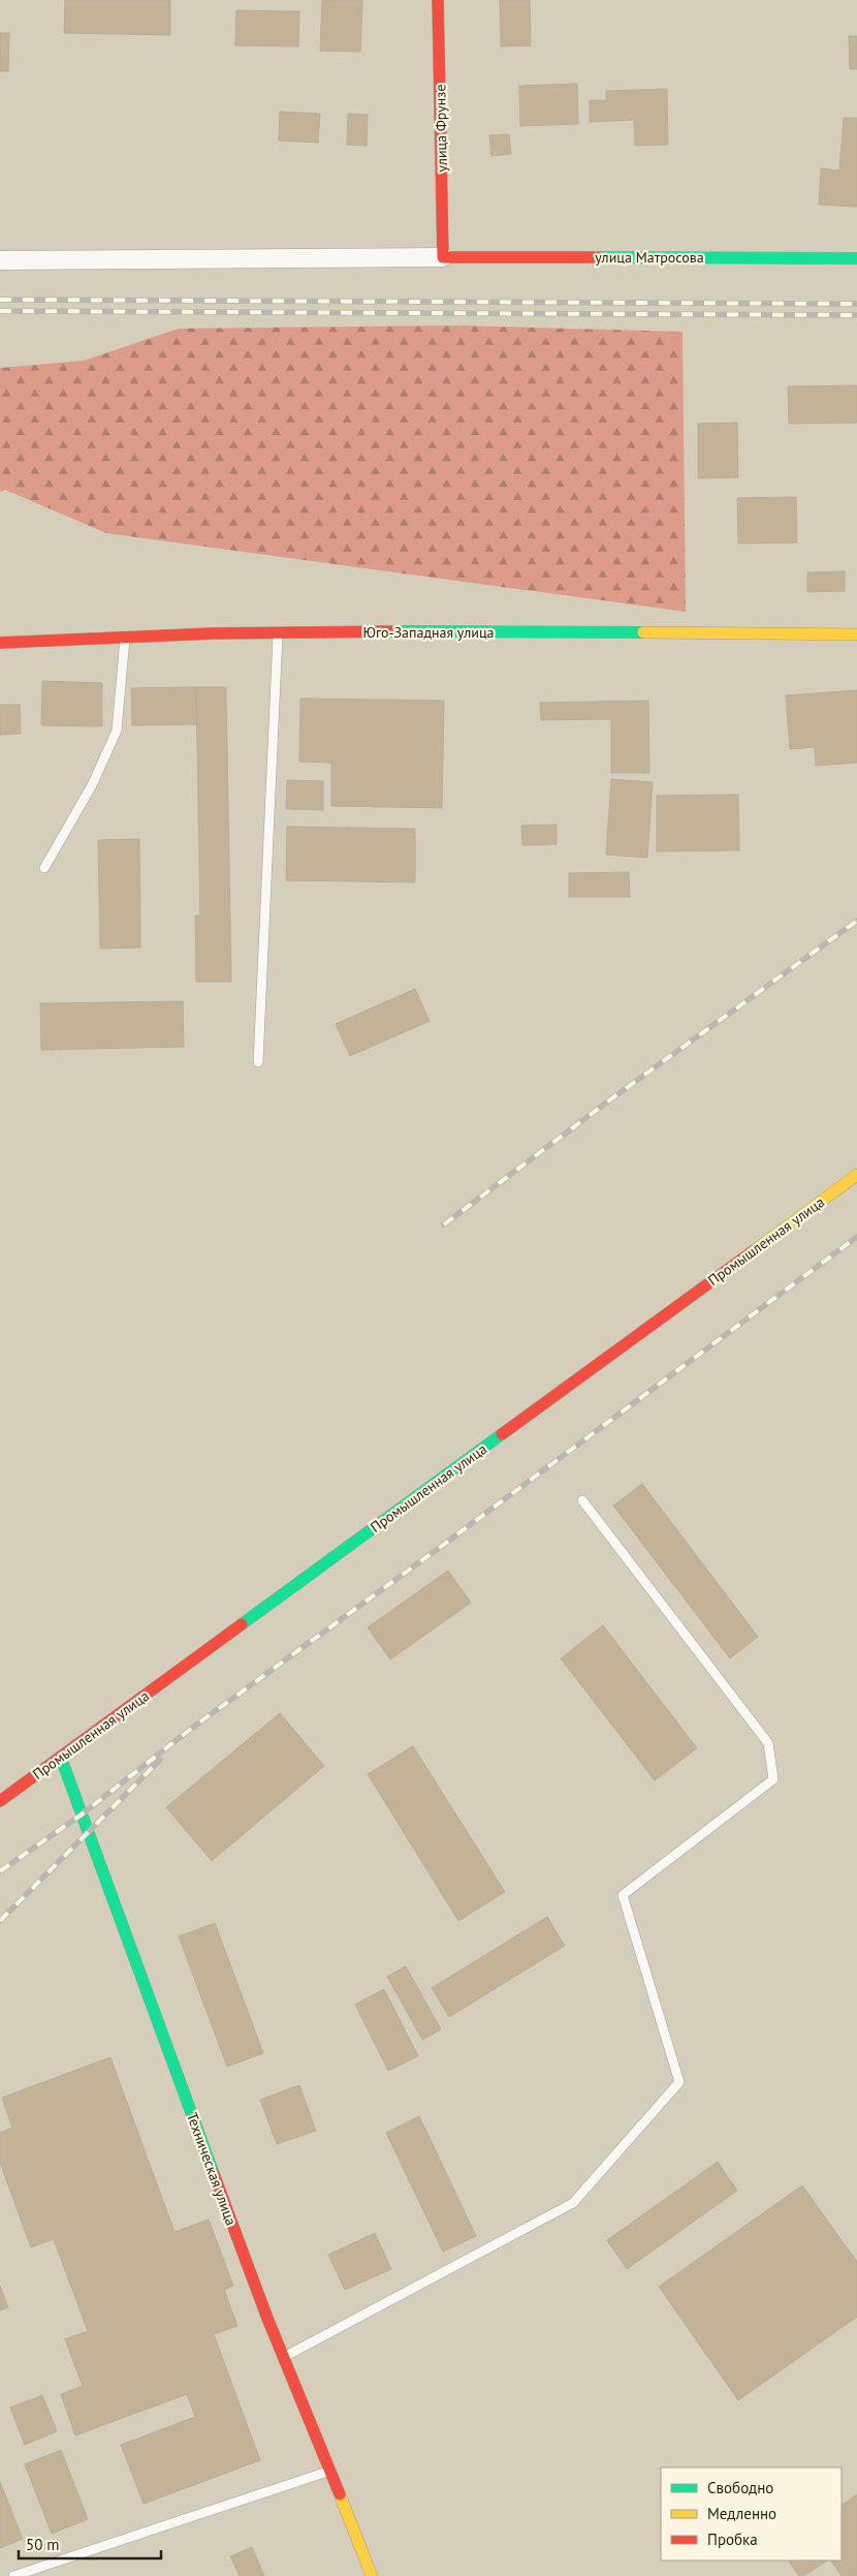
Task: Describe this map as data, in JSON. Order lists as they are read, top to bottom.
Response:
{
  "streets": {
    "street": [
      "улица Фрунзе",
      "улица Матросова",
      "Юго-Западная улица",
      "Промышленная улица",
      "Техническая улица"
    ]
  },
  "crossings": [
    ["улица Фрунзе", "улица Матросова"],
    ["Промышленная улица", "Техническая улица"]
  ],
  "legend": ["Свободно", "Медленно", "Пробка"],
  "scale_bar": "50 m"
}
